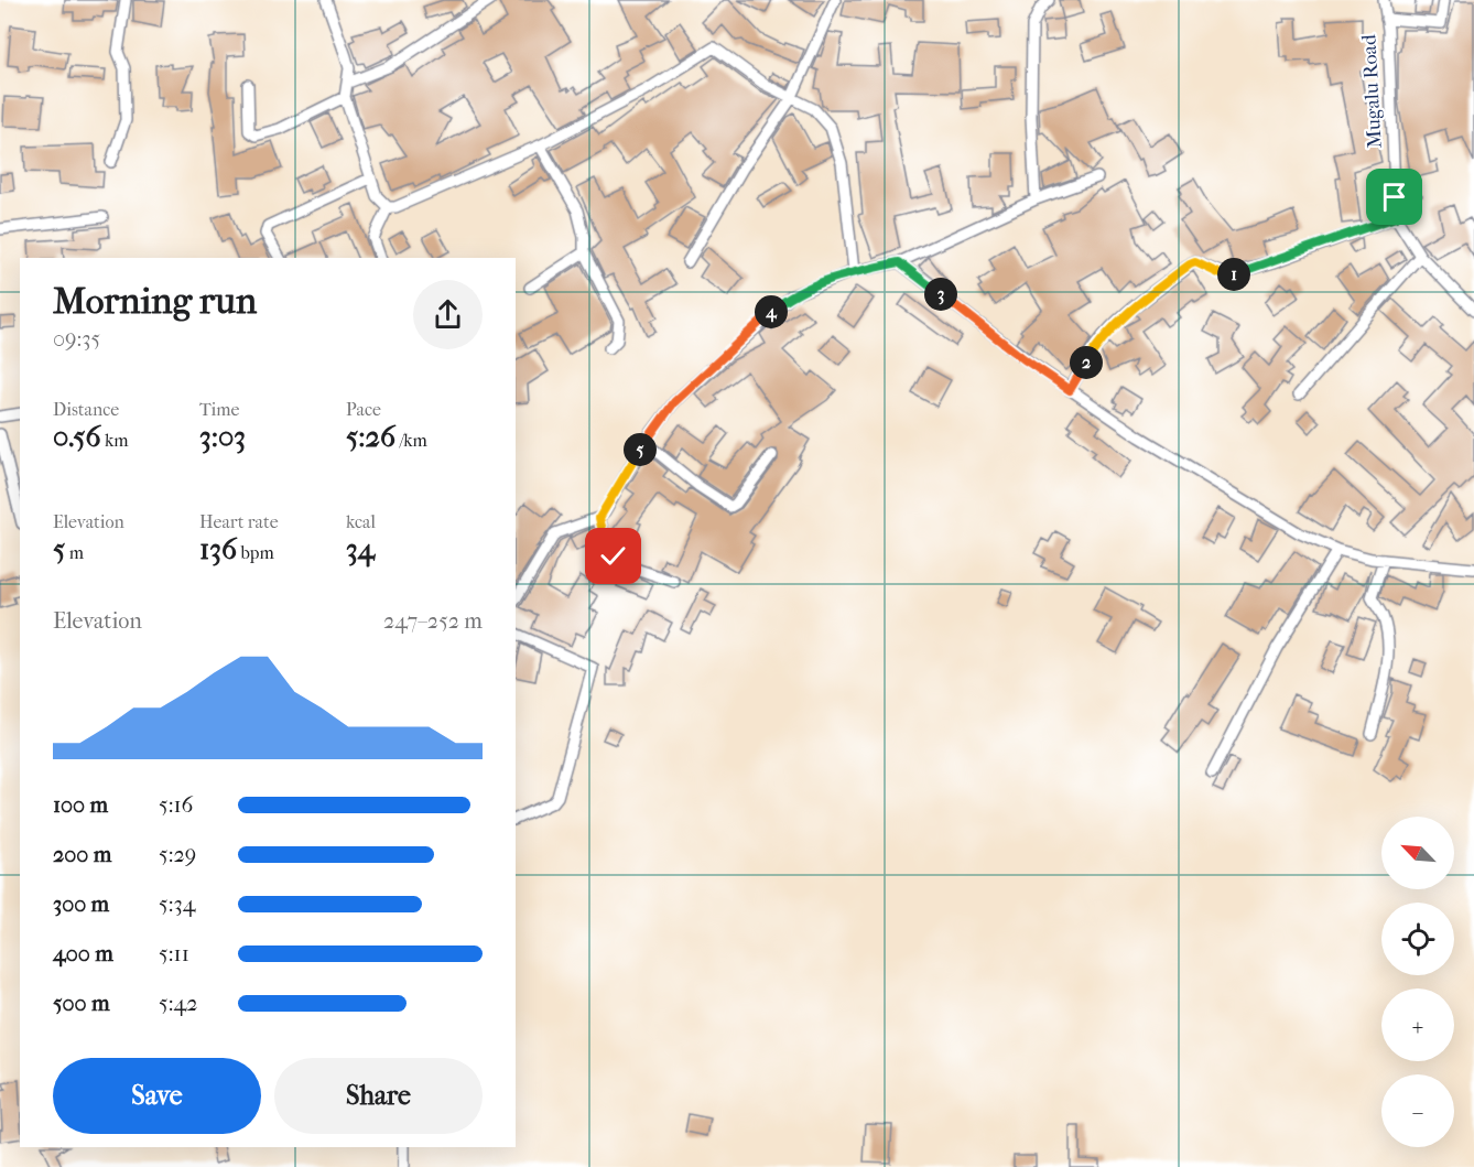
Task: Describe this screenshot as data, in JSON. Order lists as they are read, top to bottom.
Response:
{
  "streets": {
    "street": ["Mugalu Road"]
  },
  "north": "top left",
  "page": {
    "pins": [
      "1",
      "3",
      "4",
      "2",
      "5"
    ],
    "heading": ["Morning run", "09:35"],
    "stats": [
      ["Distance", "0.56 km"],
      ["Time", "3:03"],
      ["Pace", "5:26 /km"],
      ["Elevation", "5 m"],
      ["Heart rate", "136 bpm"],
      ["kcal", "34"]
    ],
    "chart": ["Elevation", "247–252 m"],
    "list": [
      {
        "name": "100 m",
        "note": "5:16"
      },
      {
        "name": "200 m",
        "note": "5:29"
      },
      {
        "name": "300 m",
        "note": "5:34"
      },
      {
        "name": "400 m",
        "note": "5:11"
      },
      {
        "name": "500 m",
        "note": "5:42"
      }
    ],
    "map_buttons": ["+", "−"],
    "buttons": ["Save", "Share"]
  }
}
